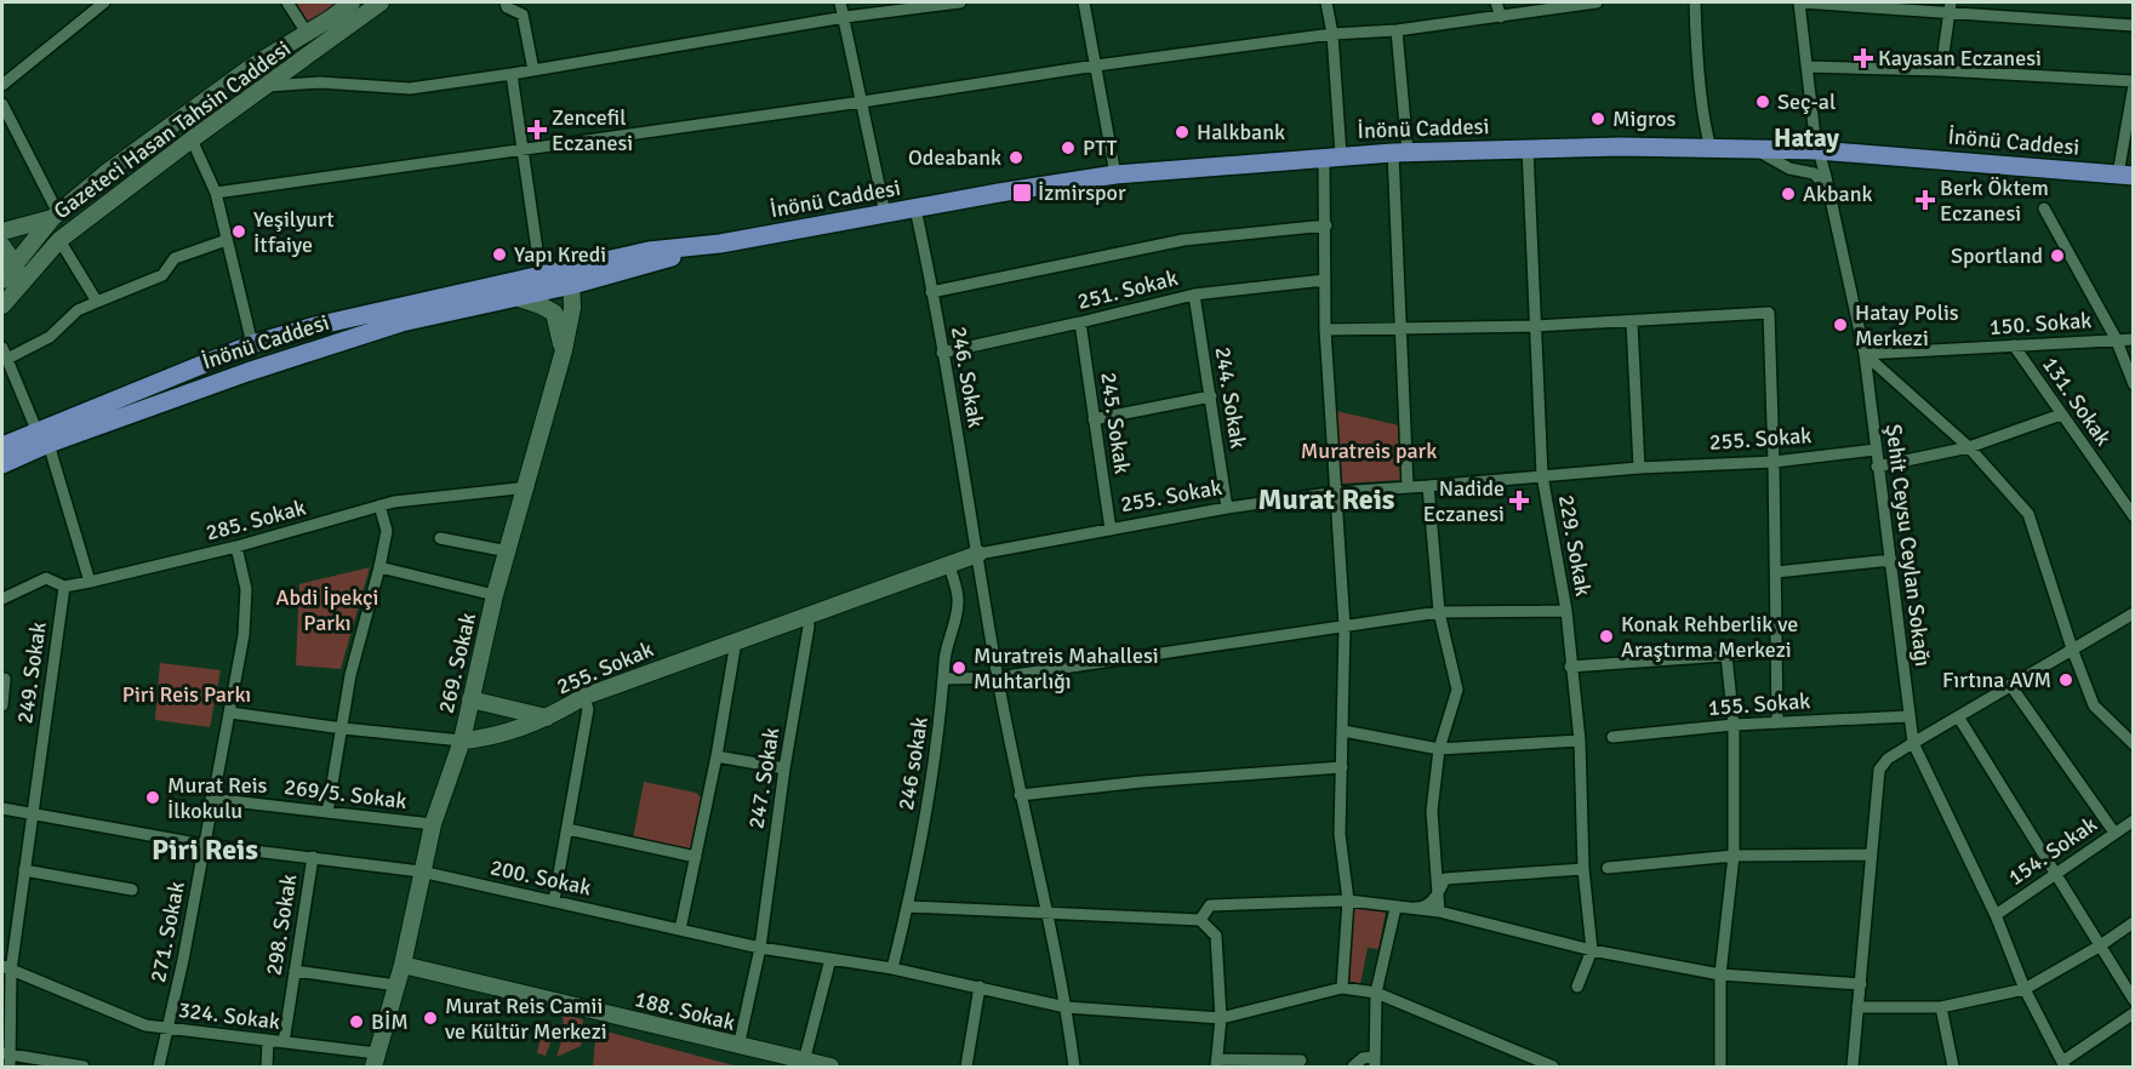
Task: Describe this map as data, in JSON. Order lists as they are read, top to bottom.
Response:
{
  "streets": {
    "main road": ["İnönü Caddesi"],
    "street": [
      "Gazeteci Hasan Tahsin Caddesi",
      "251. Sokak",
      "150. Sokak",
      "246. Sokak",
      "244. Sokak",
      "131. Sokak",
      "245. Sokak",
      "255. Sokak",
      "285. Sokak",
      "229. Sokak",
      "Şehit Ceysu Ceylan Sokağı",
      "269. Sokak",
      "249. Sokak",
      "155. Sokak",
      "246 sokak",
      "247. Sokak",
      "269/5. Sokak",
      "154. Sokak",
      "200. Sokak",
      "298. Sokak",
      "271. Sokak",
      "188. Sokak",
      "324. Sokak"
    ]
  },
  "crossings": [
    ["İnönü Caddesi", "246. Sokak"],
    ["İnönü Caddesi", "229. Sokak"],
    ["İnönü Caddesi", "Şehit Ceysu Ceylan Sokağı"],
    ["İnönü Caddesi", "269. Sokak"],
    ["251. Sokak", "246. Sokak"],
    ["251. Sokak", "244. Sokak"],
    ["251. Sokak", "245. Sokak"],
    ["150. Sokak", "131. Sokak"],
    ["150. Sokak", "Şehit Ceysu Ceylan Sokağı"],
    ["246. Sokak", "255. Sokak"],
    ["246. Sokak", "200. Sokak"],
    ["244. Sokak", "255. Sokak"],
    ["245. Sokak", "255. Sokak"],
    ["255. Sokak", "229. Sokak"],
    ["255. Sokak", "Şehit Ceysu Ceylan Sokağı"],
    ["255. Sokak", "269. Sokak"],
    ["255. Sokak", "246 sokak"],
    ["255. Sokak", "247. Sokak"],
    ["285. Sokak", "269. Sokak"],
    ["285. Sokak", "249. Sokak"],
    ["285. Sokak", "271. Sokak"],
    ["Şehit Ceysu Ceylan Sokağı", "155. Sokak"],
    ["Şehit Ceysu Ceylan Sokağı", "154. Sokak"],
    ["269. Sokak", "269/5. Sokak"],
    ["269. Sokak", "200. Sokak"],
    ["269. Sokak", "188. Sokak"],
    ["269. Sokak", "324. Sokak"],
    ["249. Sokak", "200. Sokak"],
    ["249. Sokak", "324. Sokak"],
    ["246 sokak", "200. Sokak"],
    ["247. Sokak", "200. Sokak"],
    ["247. Sokak", "188. Sokak"],
    ["269/5. Sokak", "271. Sokak"],
    ["200. Sokak", "298. Sokak"],
    ["200. Sokak", "271. Sokak"],
    ["298. Sokak", "324. Sokak"],
    ["271. Sokak", "324. Sokak"]
  ],
  "districts": ["Hatay", "Murat Reis", "Piri Reis"],
  "parks": ["Muratreis park", "Abdi İpekçi Parkı", "Piri Reis Parkı"],
  "places": {
    "health": [
      "Kayasan Eczanesi",
      "Zencefil Eczanesi",
      "Berk Öktem Eczanesi",
      "Nadide Eczanesi"
    ],
    "other": [
      "Seç-al",
      "Migros",
      "Halkbank",
      "PTT",
      "Odeabank",
      "Akbank",
      "Yeşilyurt İtfaiye",
      "Yapı Kredi",
      "Sportland",
      "Hatay Polis Merkezi",
      "Konak Rehberlik ve Araştırma Merkezi",
      "Muratreis Mahallesi Muhtarlığı",
      "Fırtına AVM",
      "Murat Reis İlkokulu",
      "Murat Reis Camii ve Kültür Merkezi",
      "BİM"
    ],
    "transit": ["İzmirspor"]
  }
}
